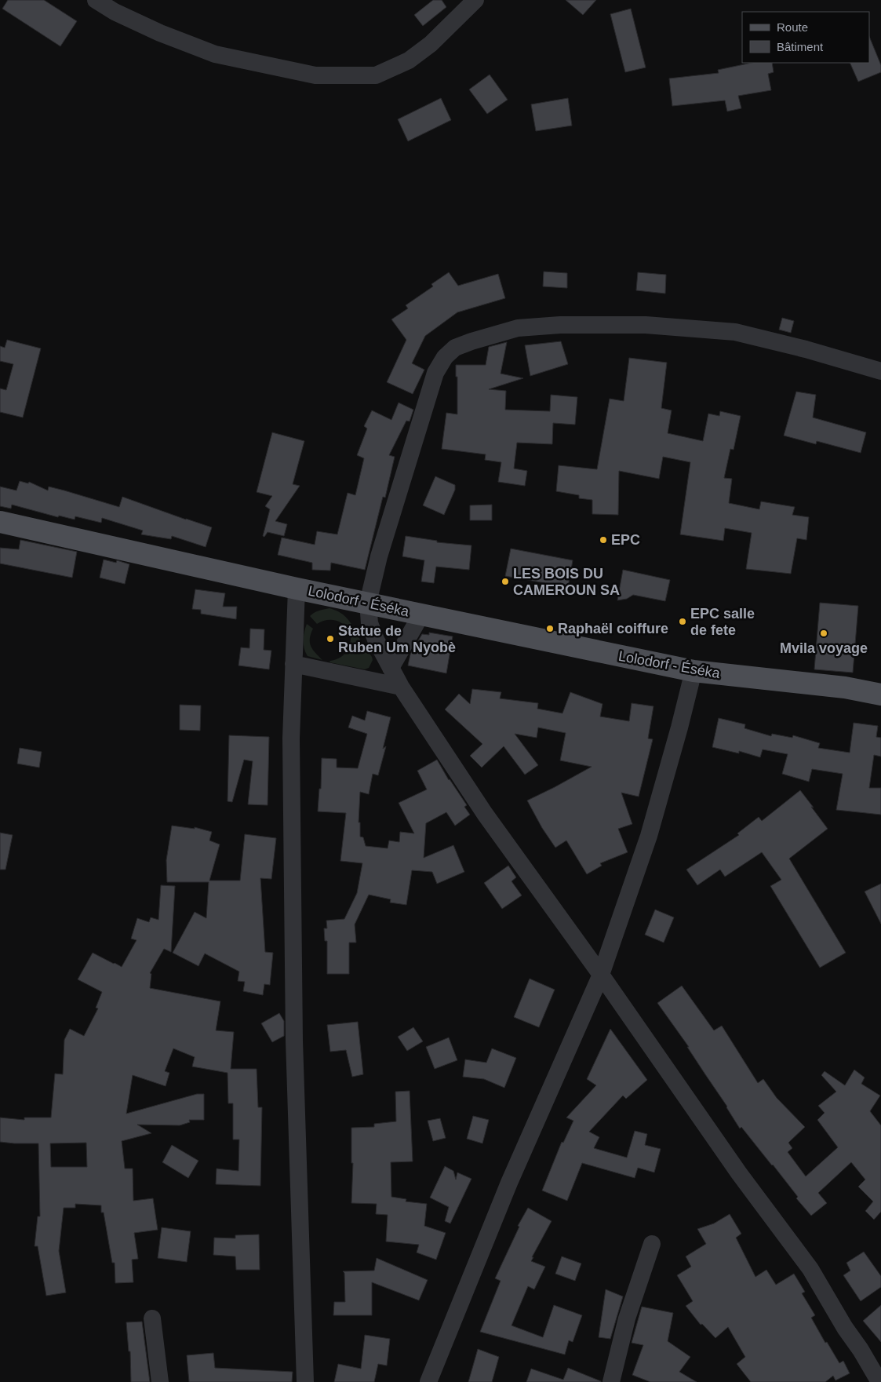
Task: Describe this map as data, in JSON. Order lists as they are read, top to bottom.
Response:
{
  "streets": {
    "main road": ["Lolodorf - Éséka"]
  },
  "places": [
    "EPC",
    "LES BOIS DU CAMEROUN SA",
    "EPC salle de fete",
    "Raphaël coiffure",
    "Mvila voyage",
    "Statue de Ruben Um Nyobè"
  ],
  "legend": ["Route", "Bâtiment"]
}
